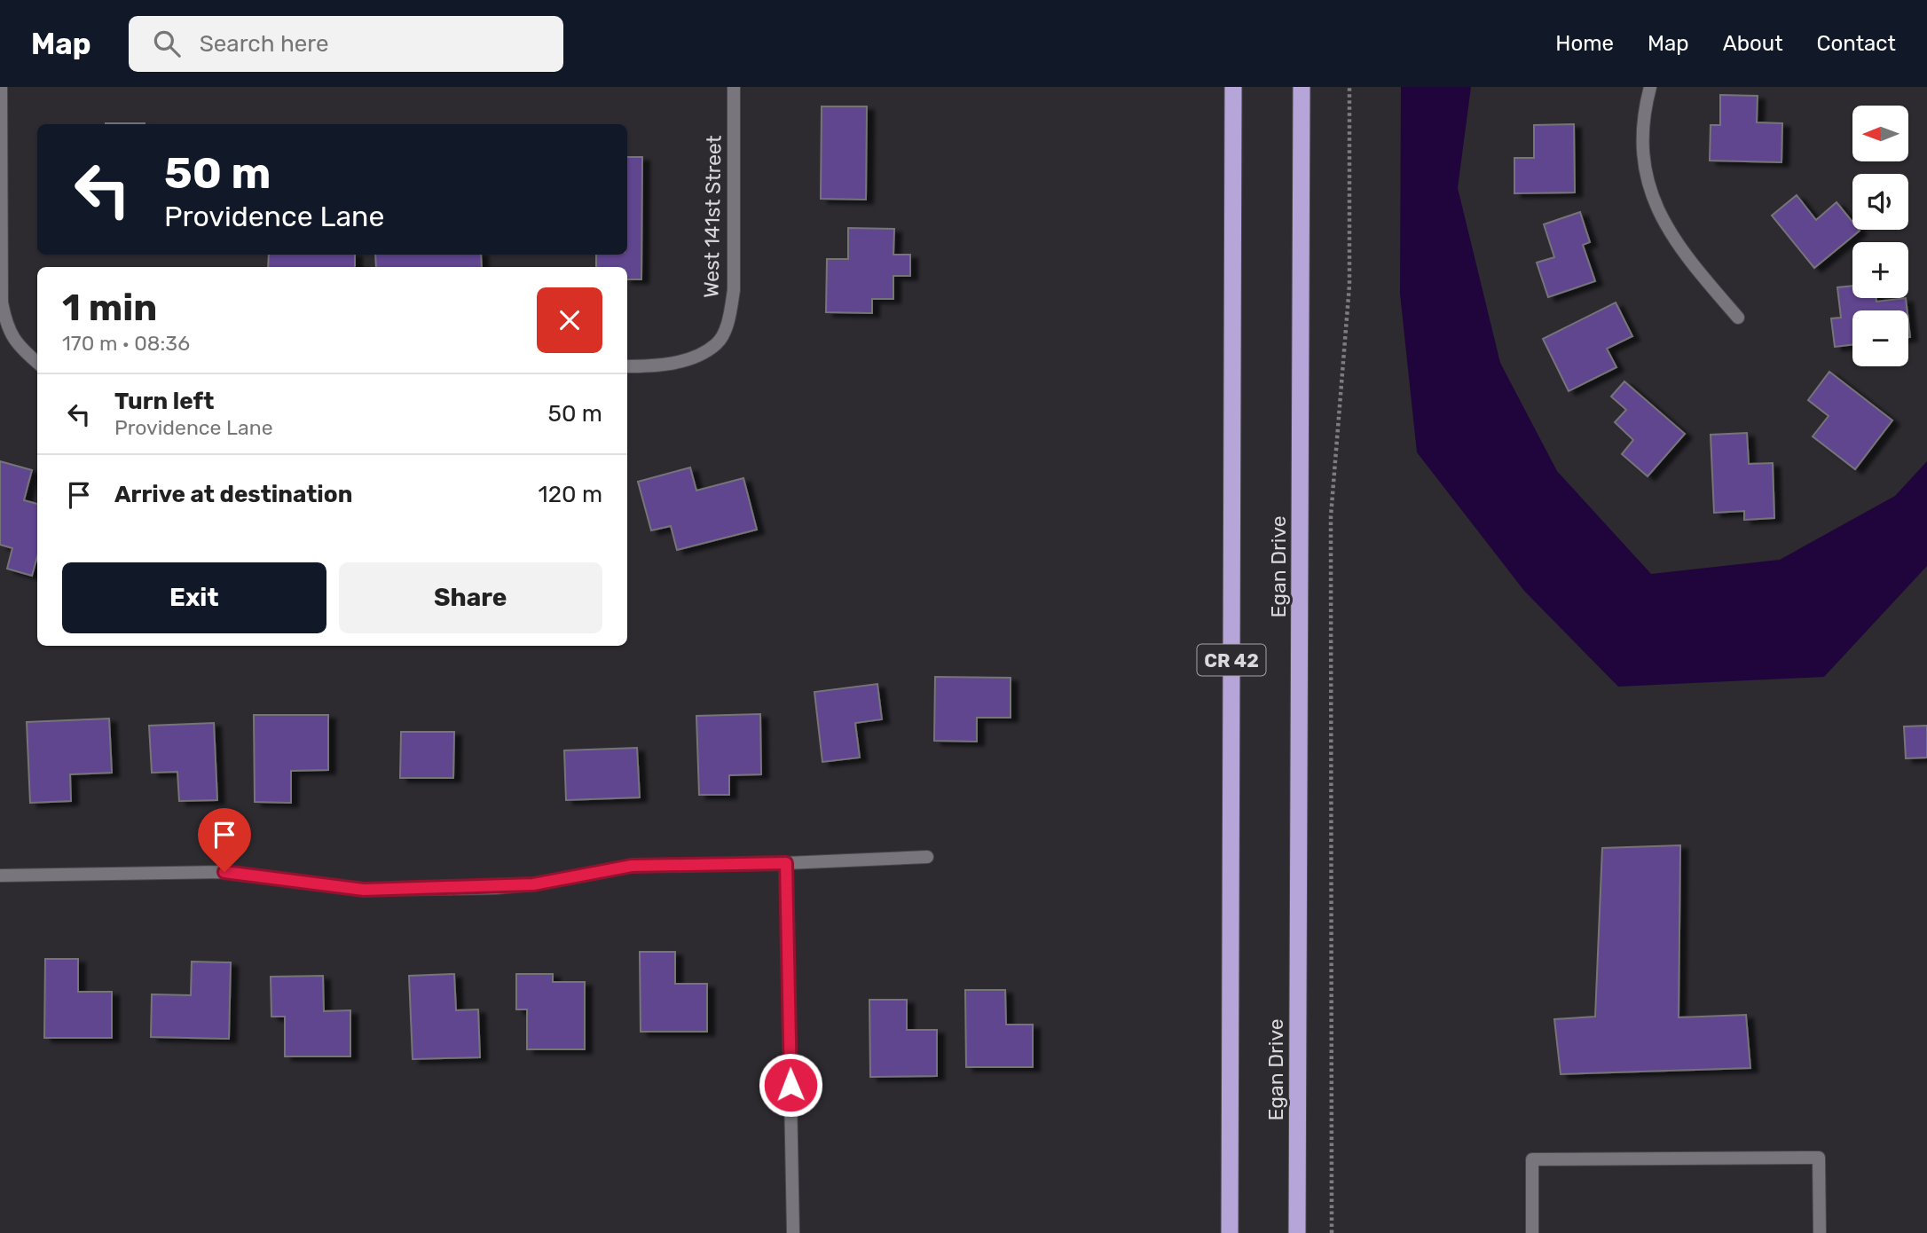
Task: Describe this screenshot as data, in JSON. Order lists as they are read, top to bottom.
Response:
{
  "streets": {
    "highway": ["Egan Drive", "CR 42"],
    "street": ["West 141st Street"]
  },
  "north": "left",
  "page": {
    "header": "Map",
    "search": "Search here",
    "nav": [
      "Home",
      "Map",
      "About",
      "Contact"
    ],
    "map_buttons": ["+", "−"],
    "turn": ["50 m", "Providence Lane"],
    "heading": ["1 min", "170 m · 08:36"],
    "list": [
      {
        "name": "Turn left",
        "note": "Providence Lane",
        "value": "50 m"
      },
      {
        "name": "Arrive at destination",
        "value": "120 m"
      }
    ],
    "buttons": ["Exit", "Share"]
  }
}
